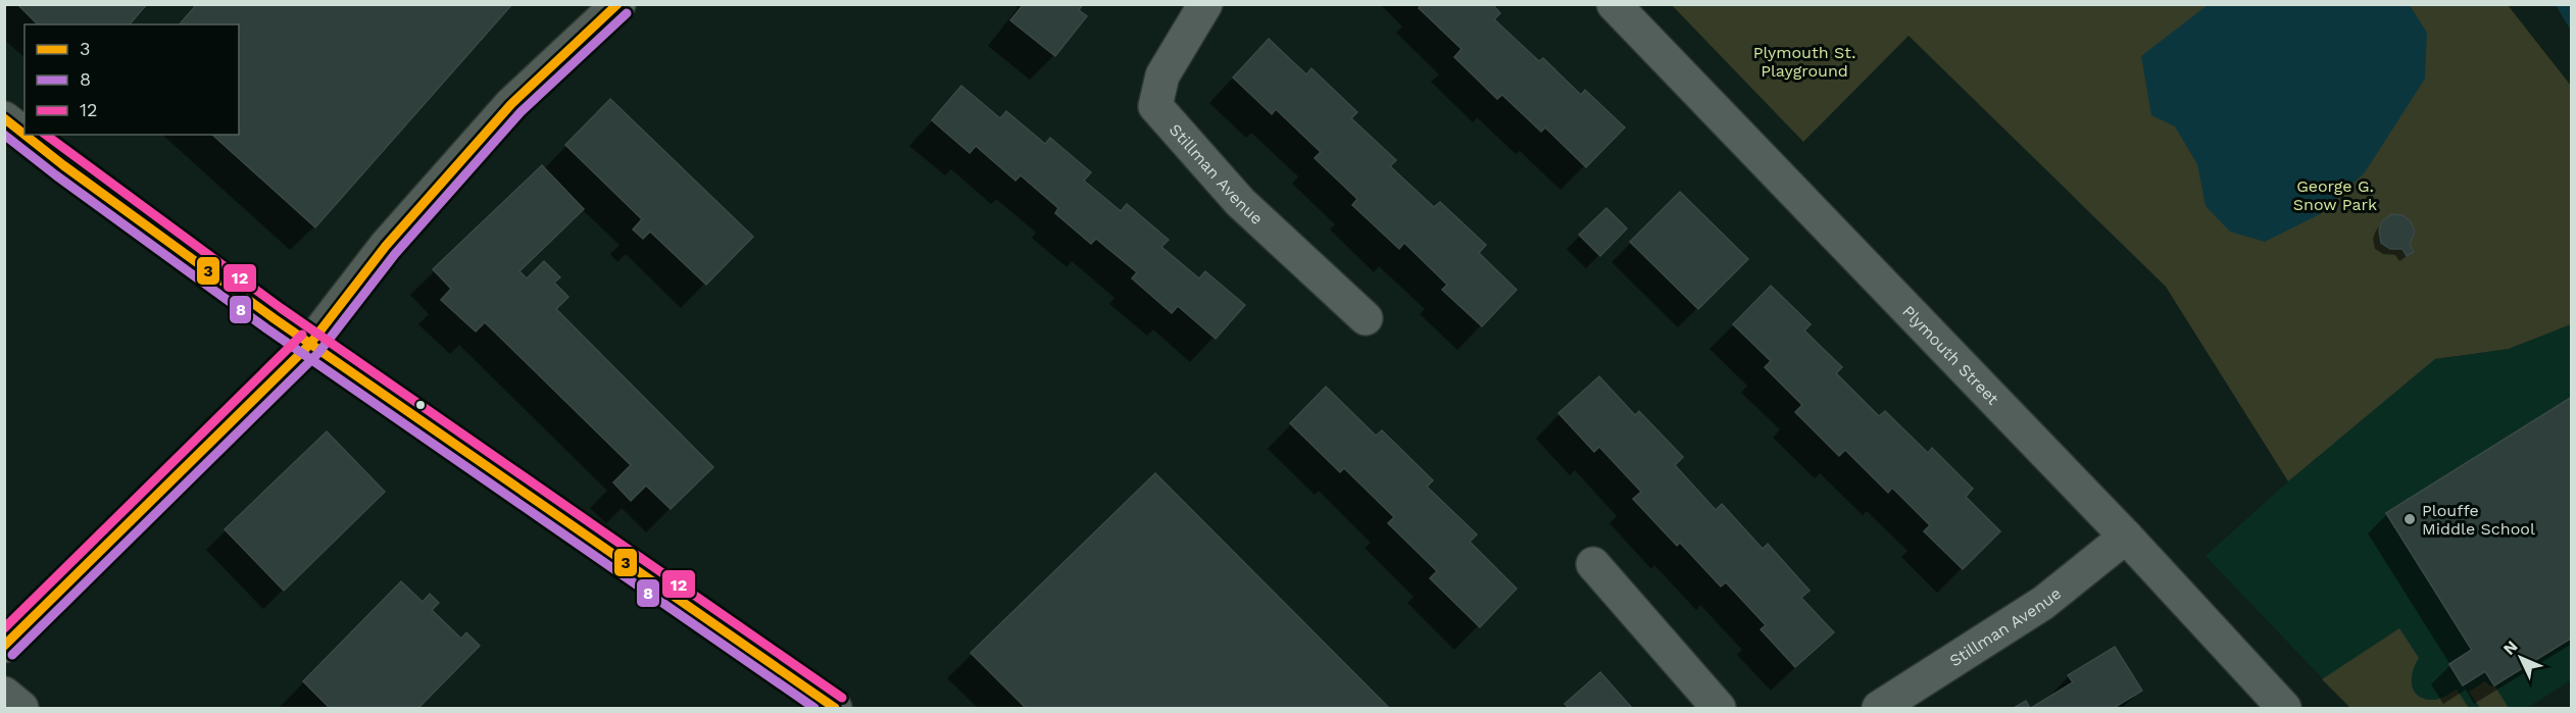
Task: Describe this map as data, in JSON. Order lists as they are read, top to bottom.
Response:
{
  "streets": {
    "street": ["Stillman Avenue", "Plymouth Street"]
  },
  "crossings": [
    ["Stillman Avenue", "Plymouth Street"]
  ],
  "parks": ["Plymouth St. Playground", "George G. Snow Park"],
  "places": ["Plouffe Middle School"],
  "lines": ["transit line 3", "transit line 8", "transit line 12"],
  "legend": ["3", "8", "12"],
  "north": "top left"
}
